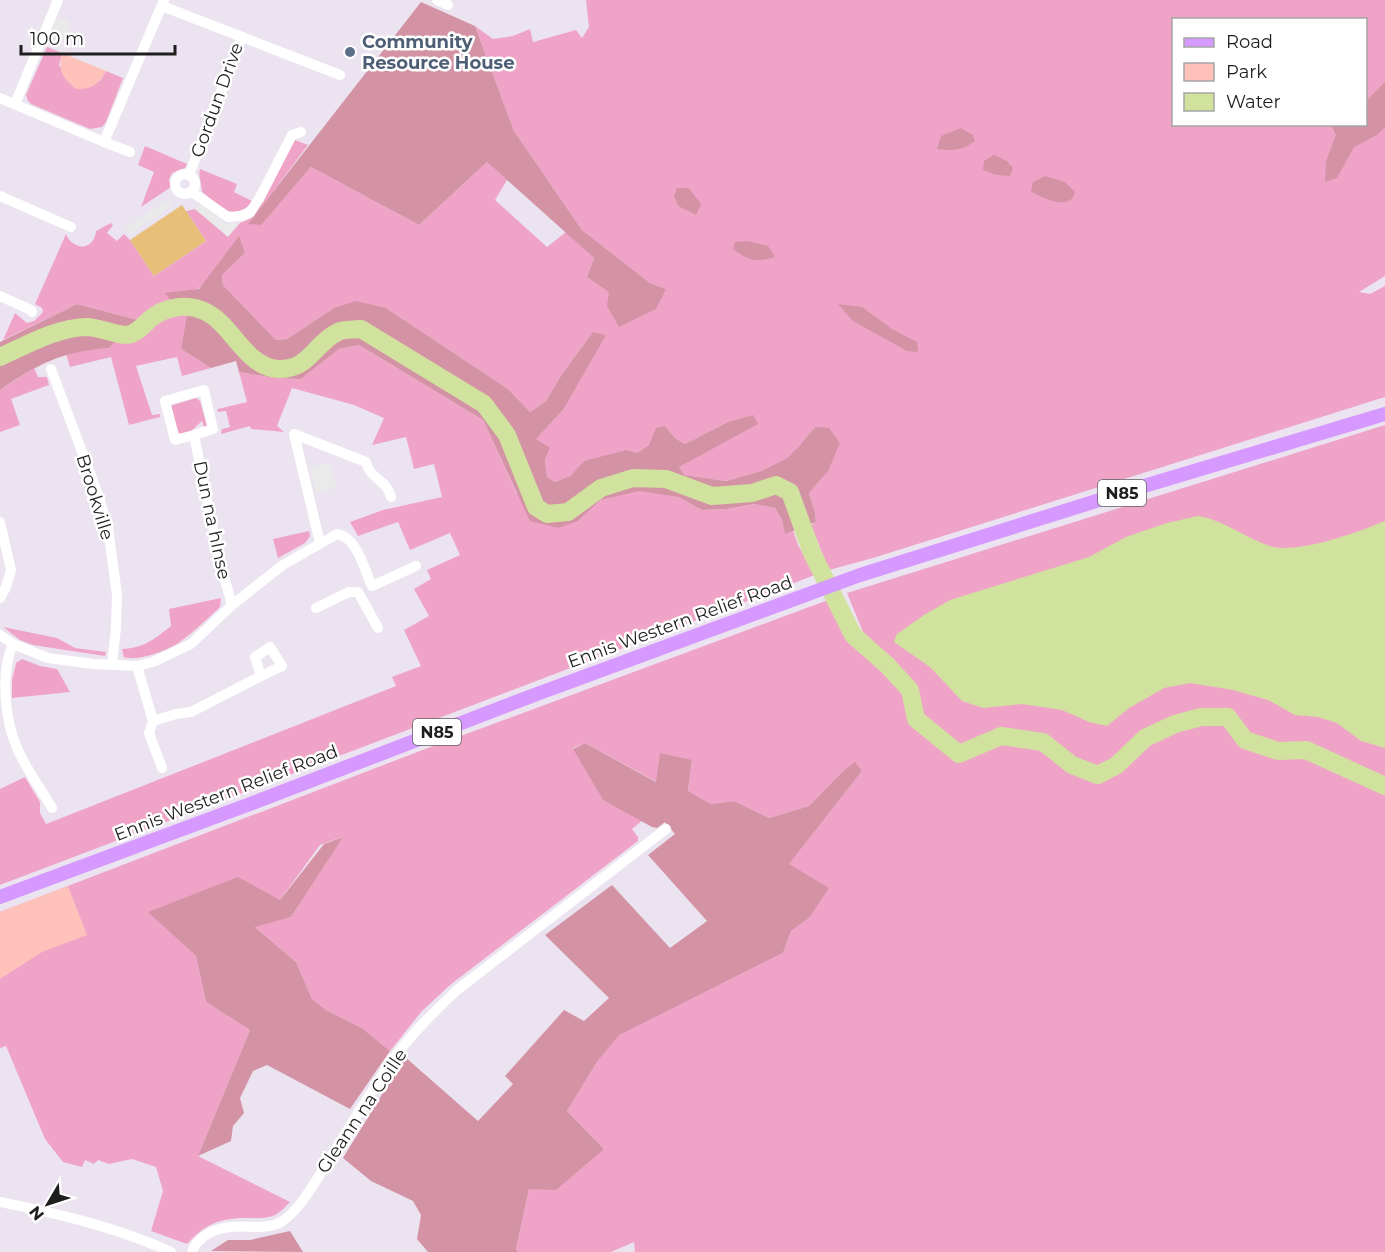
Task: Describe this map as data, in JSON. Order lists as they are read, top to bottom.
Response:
{
  "streets": {
    "main road": ["N85", "Ennis Western Relief Road"],
    "street": [
      "Gordun Drive",
      "Brookville",
      "Dun na hInse",
      "Gleann na Coille"
    ]
  },
  "crossings": [
    ["Brookville", "Dun na hInse"]
  ],
  "places": ["Community Resource House"],
  "legend": ["Road", "Park", "Water"],
  "scale_bar": "100 m",
  "north": "bottom left"
}
